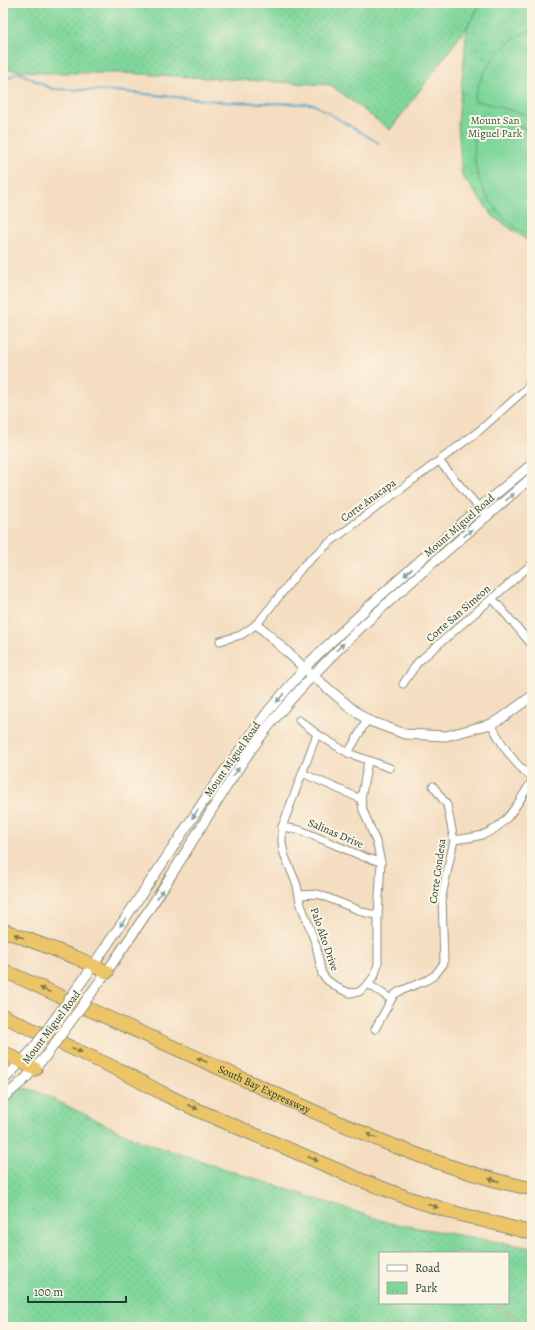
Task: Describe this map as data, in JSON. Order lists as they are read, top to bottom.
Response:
{
  "streets": {
    "highway": ["South Bay Expressway"],
    "street": [
      "Corte Anacapa",
      "Mount Miguel Road",
      "Corte San Simeon",
      "Salinas Drive",
      "Corte Condesa",
      "Palo Alto Drive"
    ]
  },
  "crossings": [
    ["Salinas Drive", "Palo Alto Drive"]
  ],
  "parks": ["Mount San Miguel Park"],
  "legend": ["Road", "Park"],
  "scale_bar": "100 m"
}
